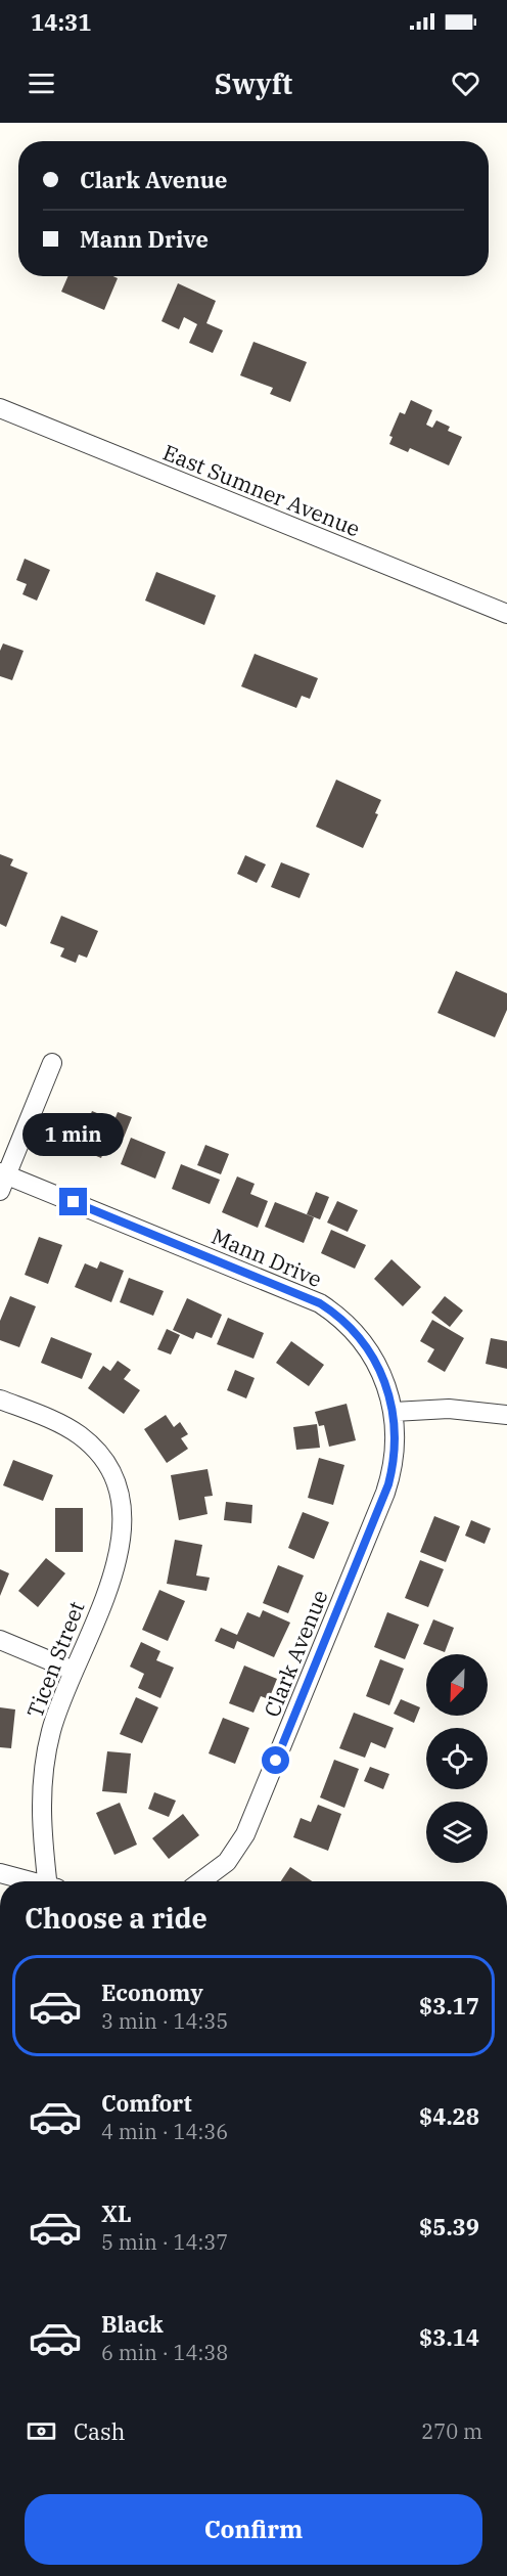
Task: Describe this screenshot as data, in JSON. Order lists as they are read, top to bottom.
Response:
{
  "streets": {
    "street": [
      "East Sumner Avenue",
      "Mann Drive",
      "Clark Avenue",
      "Ticen Street"
    ]
  },
  "crossings": [
    ["Mann Drive", "Clark Avenue"]
  ],
  "north": "bottom left",
  "page": {
    "status": "14:31",
    "header": "Swyft",
    "banner": ["Clark Avenue", "Mann Drive"],
    "bubble": "1 min",
    "heading": "Choose a ride",
    "list": [
      {
        "name": "Economy",
        "note": "3 min · 14:35",
        "value": "$3.17"
      },
      {
        "name": "Comfort",
        "note": "4 min · 14:36",
        "value": "$4.28"
      },
      {
        "name": "XL",
        "note": "5 min · 14:37",
        "value": "$5.39"
      },
      {
        "name": "Black",
        "note": "6 min · 14:38",
        "value": "$3.14"
      }
    ],
    "pay": ["Cash", "270 m"],
    "buttons": "Confirm"
  }
}
